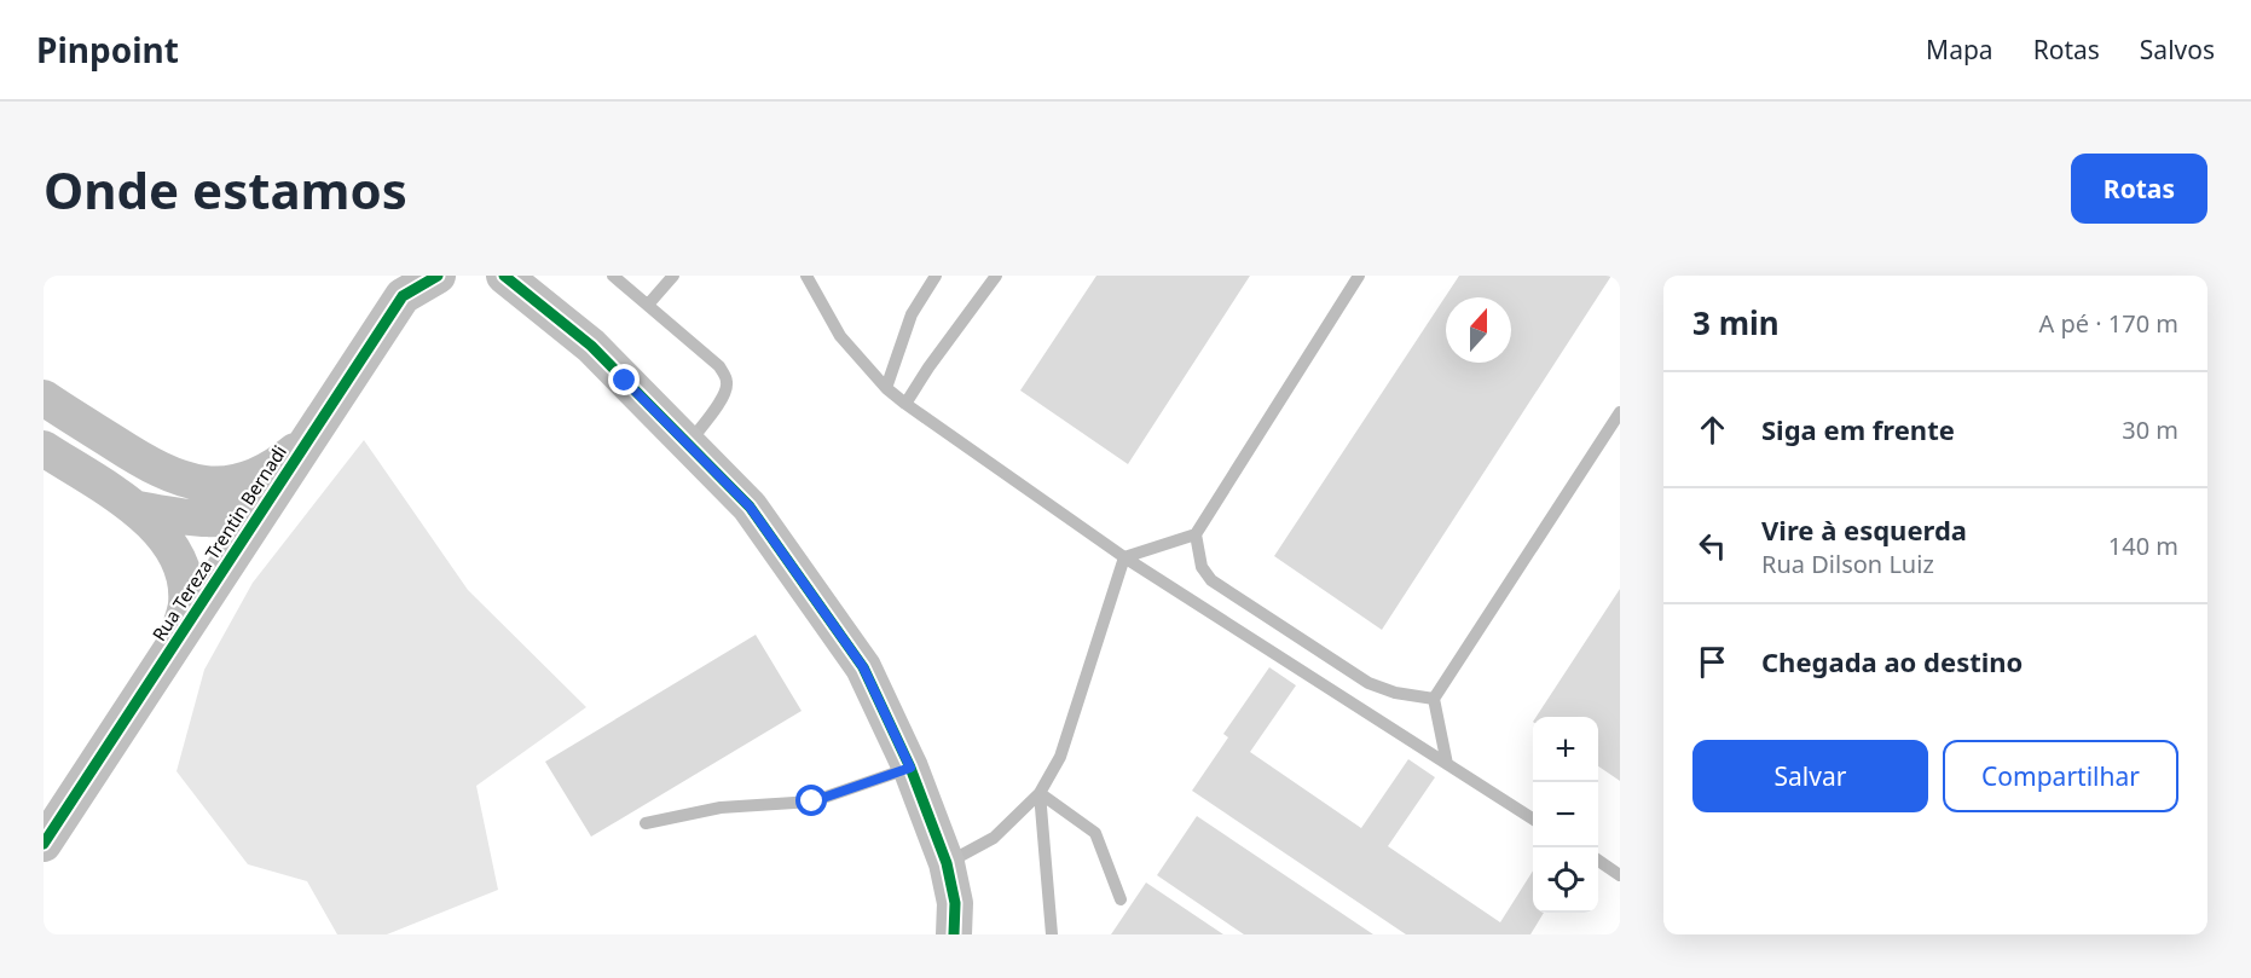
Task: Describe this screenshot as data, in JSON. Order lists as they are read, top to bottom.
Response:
{
  "streets": {
    "street": ["Rua Tereza Trentin Bernadi"]
  },
  "north": "top",
  "page": {
    "header": "Pinpoint",
    "nav": ["Mapa", "Rotas", "Salvos"],
    "buttons": [
      "Rotas",
      ["Salvar", "Compartilhar"]
    ],
    "title": "Onde estamos",
    "heading": ["3 min", "A pé · 170 m"],
    "list": [
      ["Siga em frente", "30 m"],
      ["Vire à esquerda", "Rua Dilson Luiz", "140 m"],
      "Chegada ao destino"
    ],
    "map_buttons": ["+", "−"]
  }
}
